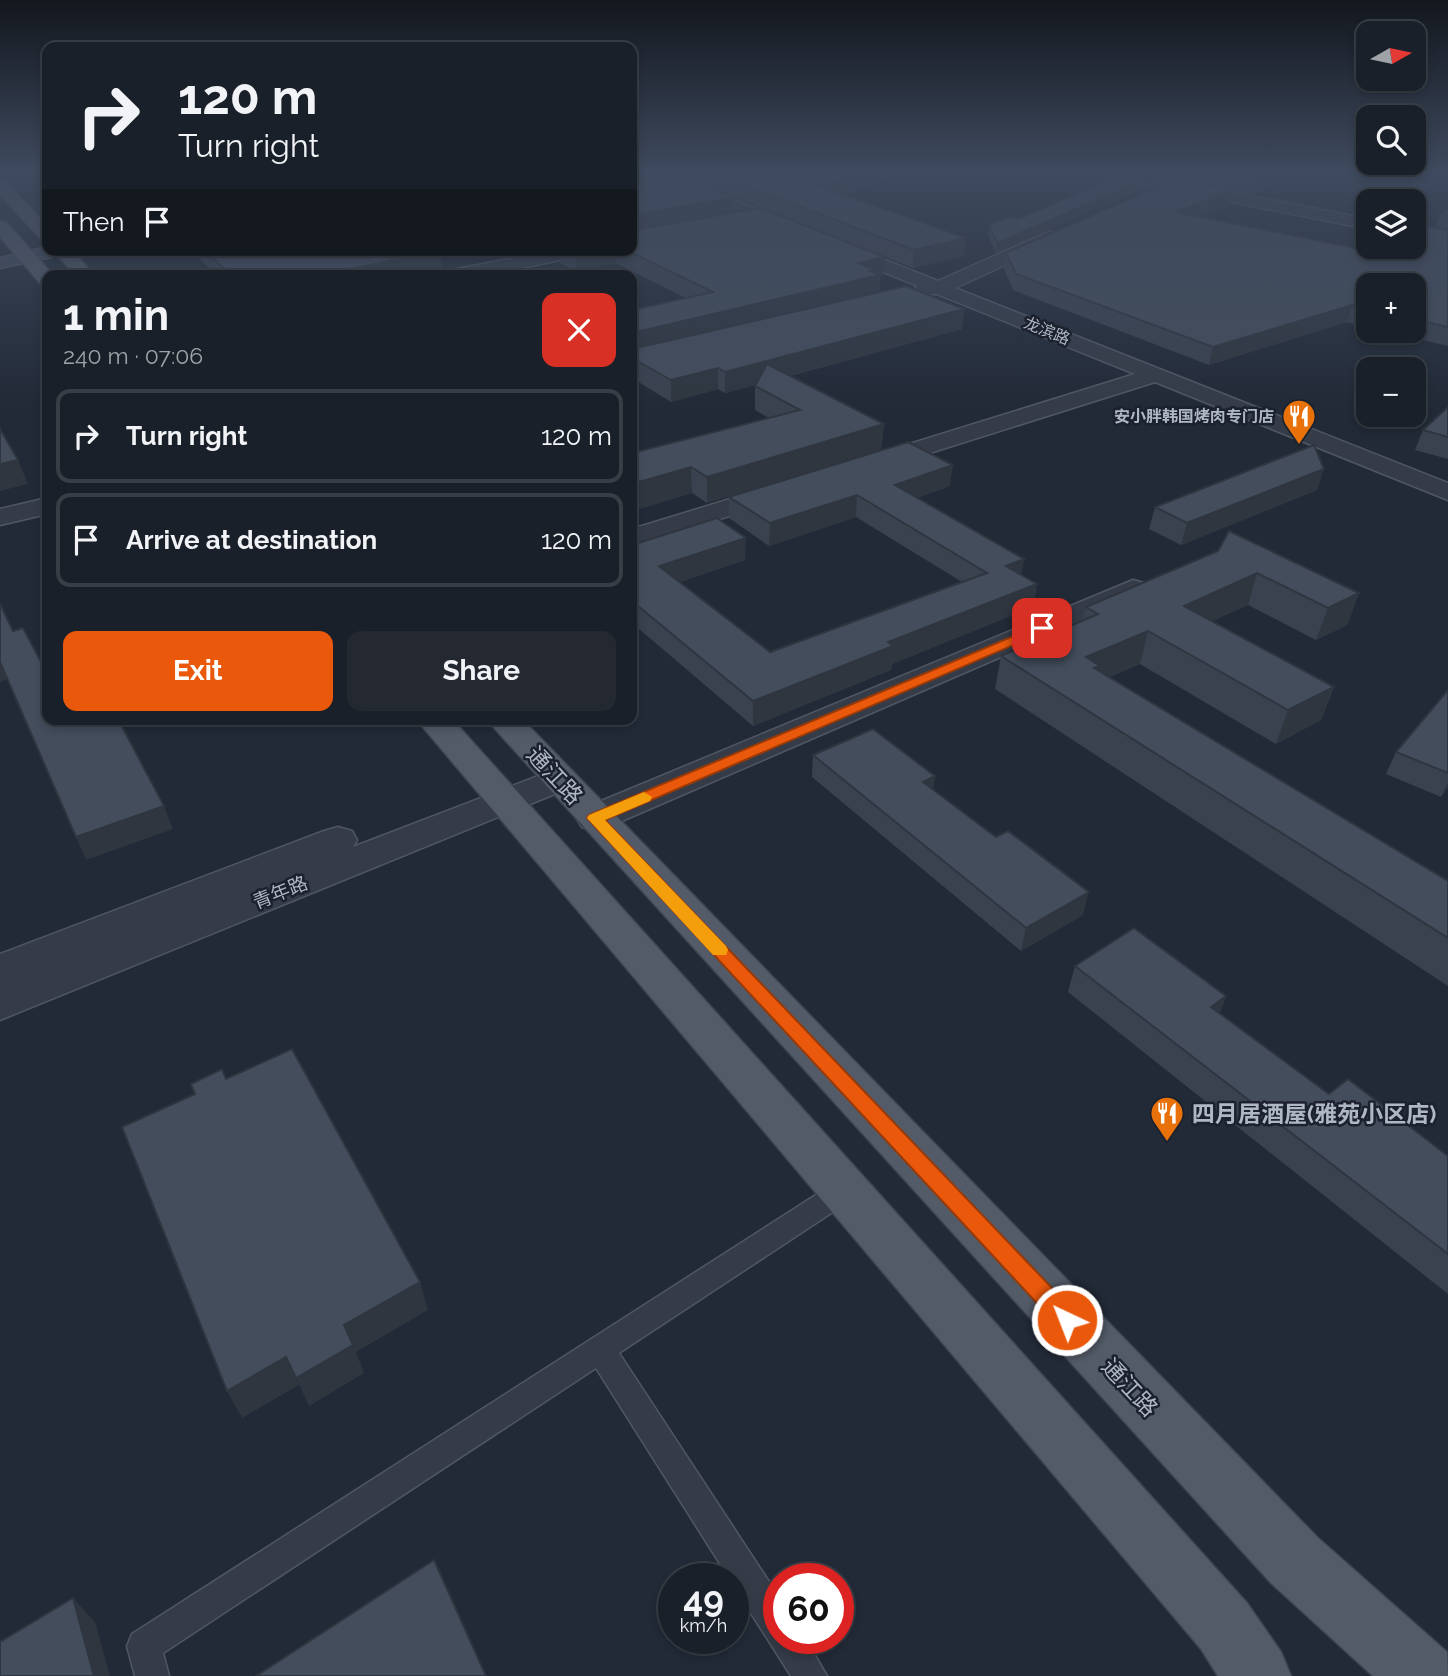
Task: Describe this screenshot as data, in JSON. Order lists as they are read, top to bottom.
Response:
{
  "streets": {
    "main road": ["通江路"],
    "street": ["龙滨路", "青年路"]
  },
  "crossings": [
    ["通江路", "青年路"]
  ],
  "places": {
    "restaurant": ["安小胖韩国烤肉专门店", "四月居酒屋(雅苑小区店)"]
  },
  "north": "right",
  "page": {
    "map_buttons": ["+", "−"],
    "turn": ["120 m", "Turn right"],
    "then": "Then",
    "heading": ["1 min", "240 m · 07:06"],
    "list": [
      {
        "name": "Turn right",
        "value": "120 m"
      },
      {
        "name": "Arrive at destination",
        "value": "120 m"
      }
    ],
    "buttons": ["Exit", "Share"],
    "speed": "49 km/h",
    "limit": "60"
  }
}
